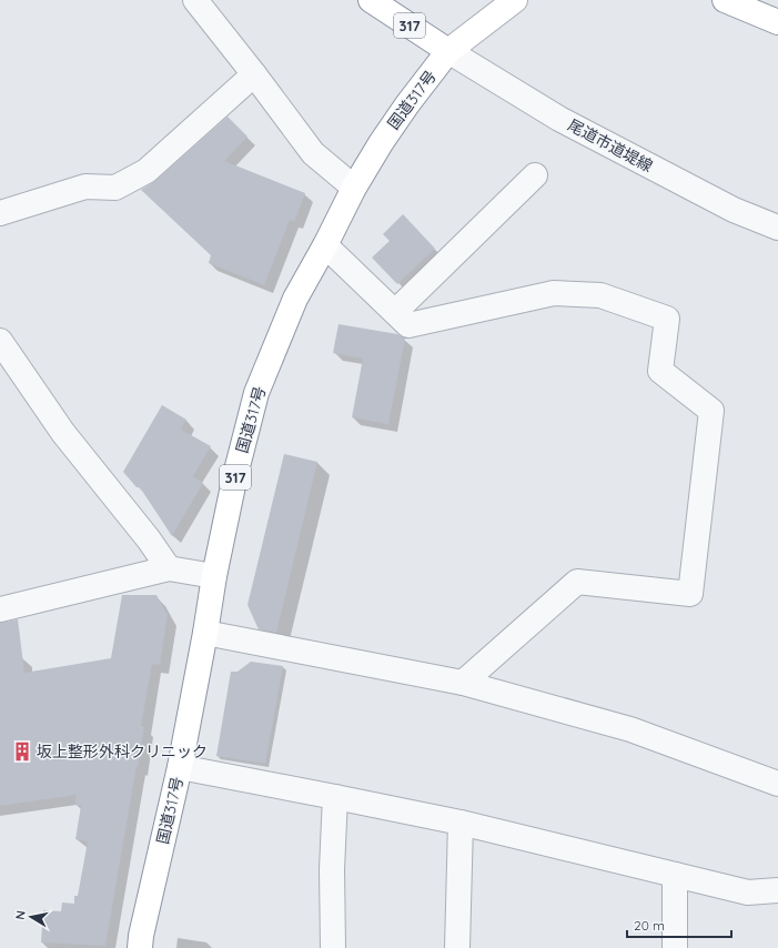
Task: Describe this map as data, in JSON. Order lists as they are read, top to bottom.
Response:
{
  "streets": {
    "main road": ["317", "国道317号"],
    "street": ["尾道市道堤線"]
  },
  "crossings": [
    ["317", "国道317号"],
    ["317", "尾道市道堤線"],
    ["国道317号", "尾道市道堤線"]
  ],
  "places": {
    "building": ["坂上整形外科クリニック"]
  },
  "scale_bar": "20 m",
  "north": "left"
}
